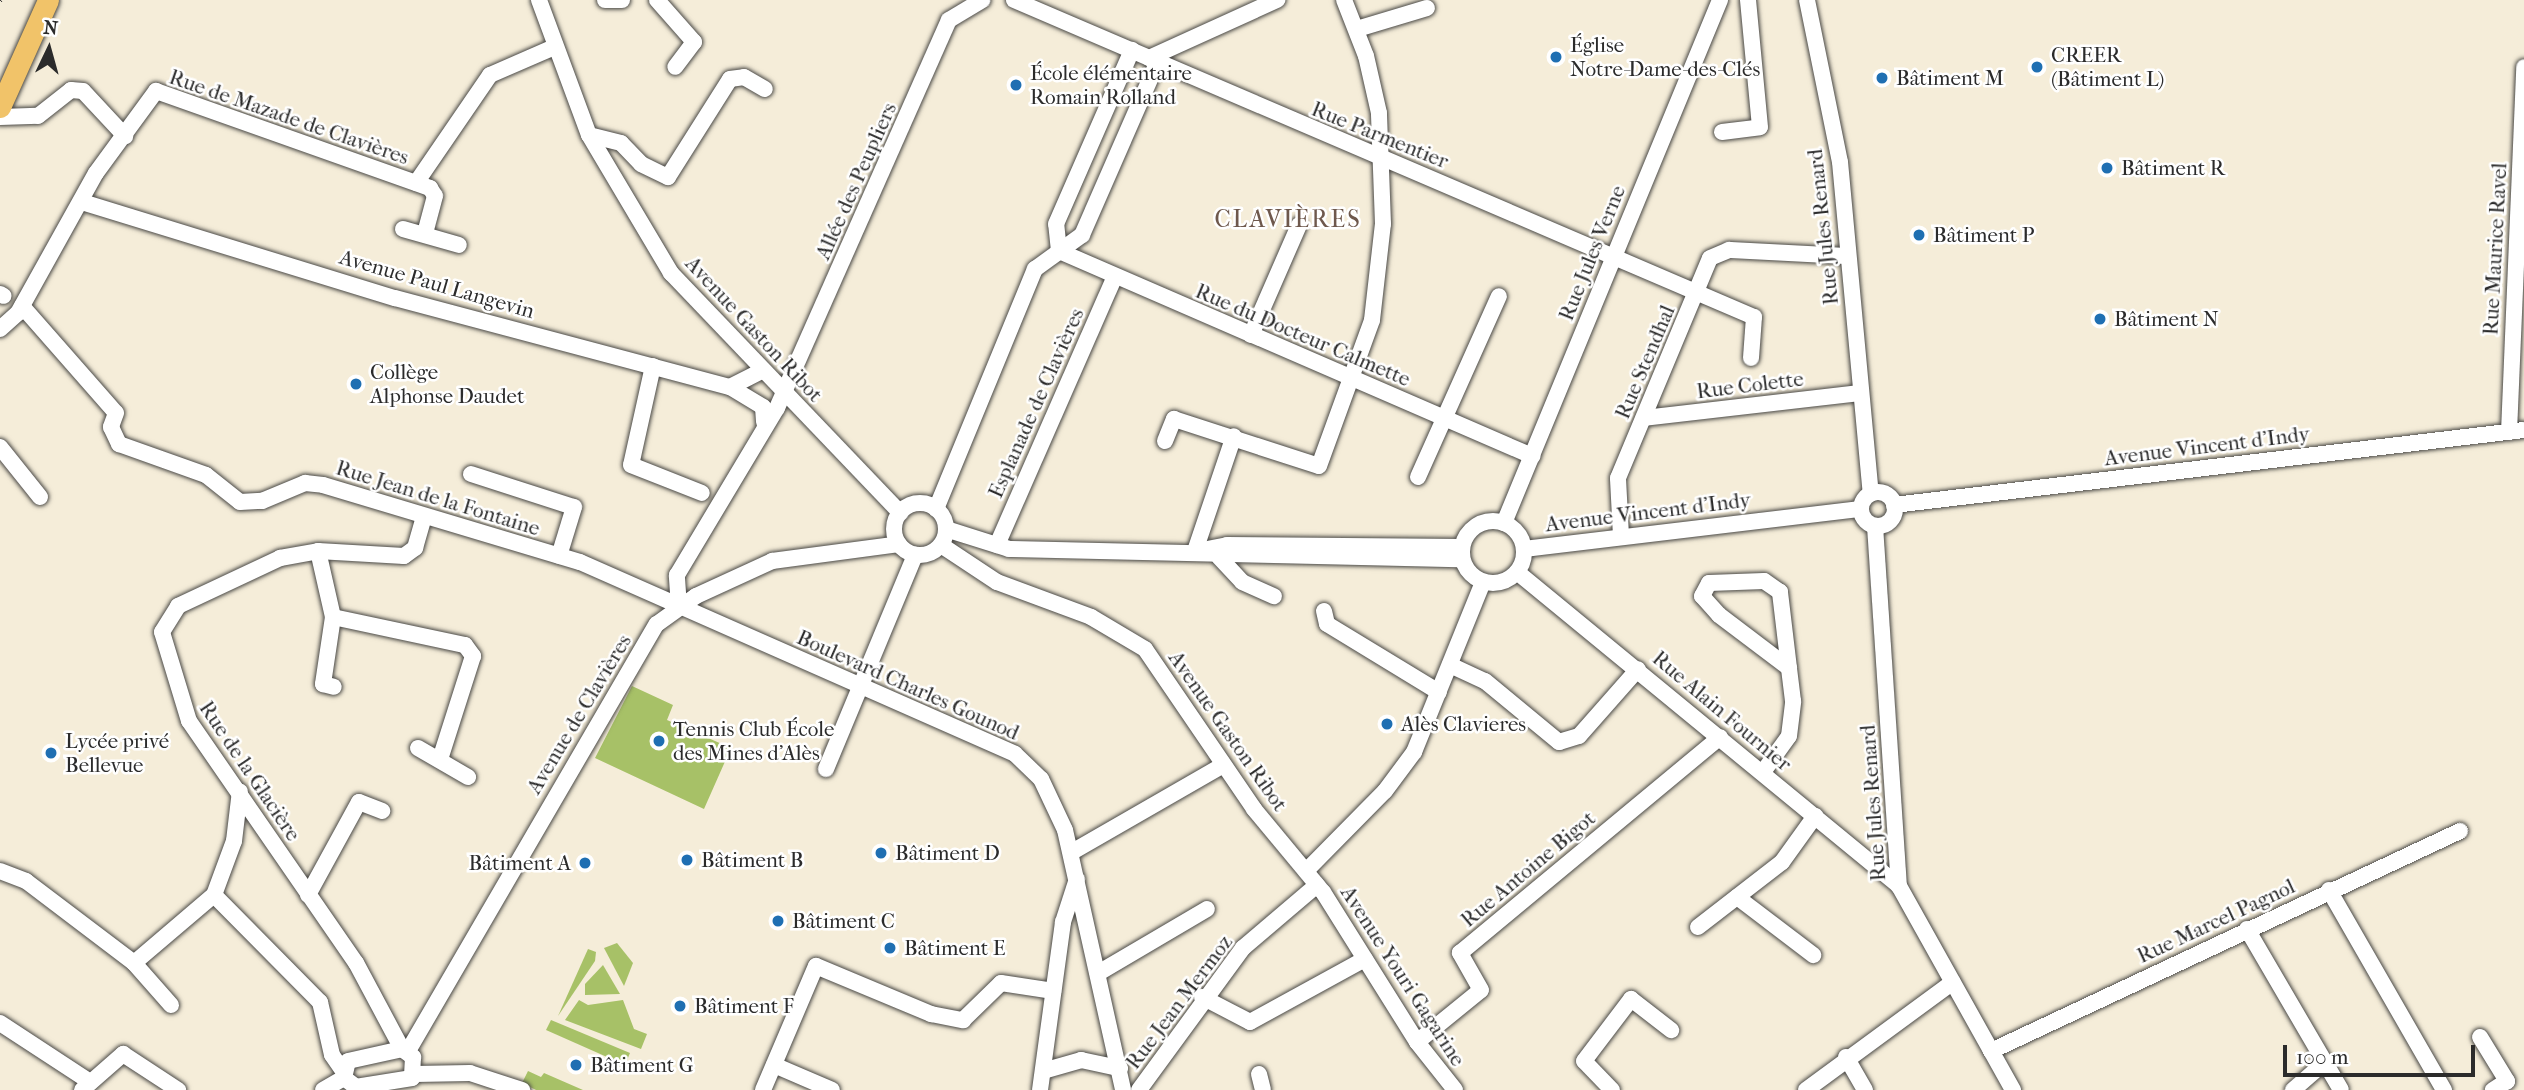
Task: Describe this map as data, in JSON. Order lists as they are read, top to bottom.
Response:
{
  "streets": {
    "street": [
      "Rue de Mazade de Clavières",
      "Rue Parmentier",
      "Allée des Peupliers",
      "Rue Jules Renard",
      "Rue Maurice Ravel",
      "Rue Jules Verne",
      "Avenue Paul Langevin",
      "Avenue Gaston Ribot",
      "Rue du Docteur Calmette",
      "Rue Stendhal",
      "Rue Colette",
      "Esplanade de Clavières",
      "Avenue Vincent d'Indy",
      "Rue Jean de la Fontaine",
      "Boulevard Charles Gounod",
      "Rue Alain Fournier",
      "Avenue de Clavières",
      "Rue de la Glacière",
      "Rue Antoine Bigot",
      "Rue Marcel Pagnol",
      "Avenue Youri Gagarine",
      "Rue Jean Mermoz"
    ]
  },
  "crossings": [
    ["Rue de Mazade de Clavières", "Avenue Paul Langevin"],
    ["Rue de Mazade de Clavières", "Avenue Gaston Ribot"],
    ["Rue de Mazade de Clavières", "Rue Jean de la Fontaine"],
    ["Rue Parmentier", "Rue Jules Verne"],
    ["Rue Parmentier", "Rue Stendhal"],
    ["Allée des Peupliers", "Avenue Gaston Ribot"],
    ["Allée des Peupliers", "Rue Jean de la Fontaine"],
    ["Allée des Peupliers", "Boulevard Charles Gounod"],
    ["Allée des Peupliers", "Avenue de Clavières"],
    ["Rue Jules Renard", "Rue Colette"],
    ["Rue Jules Renard", "Avenue Vincent d'Indy"],
    ["Rue Jules Renard", "Rue Alain Fournier"],
    ["Rue Jules Renard", "Rue Marcel Pagnol"],
    ["Rue Maurice Ravel", "Avenue Vincent d'Indy"],
    ["Rue Jules Verne", "Rue du Docteur Calmette"],
    ["Rue Jules Verne", "Rue Stendhal"],
    ["Rue Jules Verne", "Avenue Vincent d'Indy"],
    ["Rue Jules Verne", "Rue Alain Fournier"],
    ["Avenue Gaston Ribot", "Avenue de Clavières"],
    ["Avenue Gaston Ribot", "Avenue Youri Gagarine"],
    ["Avenue Gaston Ribot", "Rue Jean Mermoz"],
    ["Rue du Docteur Calmette", "Esplanade de Clavières"],
    ["Rue Stendhal", "Rue Colette"],
    ["Rue Stendhal", "Avenue Vincent d'Indy"],
    ["Avenue Vincent d'Indy", "Rue Alain Fournier"],
    ["Rue Jean de la Fontaine", "Boulevard Charles Gounod"],
    ["Rue Jean de la Fontaine", "Avenue de Clavières"],
    ["Rue Jean de la Fontaine", "Rue de la Glacière"],
    ["Boulevard Charles Gounod", "Avenue de Clavières"],
    ["Rue Alain Fournier", "Rue Antoine Bigot"],
    ["Avenue de Clavières", "Rue de la Glacière"],
    ["Rue Antoine Bigot", "Avenue Youri Gagarine"],
    ["Avenue Youri Gagarine", "Rue Jean Mermoz"]
  ],
  "districts": ["CLAVIÈRES"],
  "places": [
    "Église Notre-Dame-des-Clés",
    "CREER (Bâtiment L)",
    "Bâtiment M",
    "École élémentaire Romain Rolland",
    "Bâtiment R",
    "Bâtiment P",
    "Bâtiment N",
    "Collège Alphonse Daudet",
    "Alès Clavieres",
    "Tennis Club École des Mines d'Alès",
    "Lycée privé Bellevue",
    "Bâtiment D",
    "Bâtiment B",
    "Bâtiment A",
    "Bâtiment C",
    "Bâtiment E",
    "Bâtiment F",
    "Bâtiment G"
  ],
  "scale_bar": "100 m",
  "north": "top"
}
